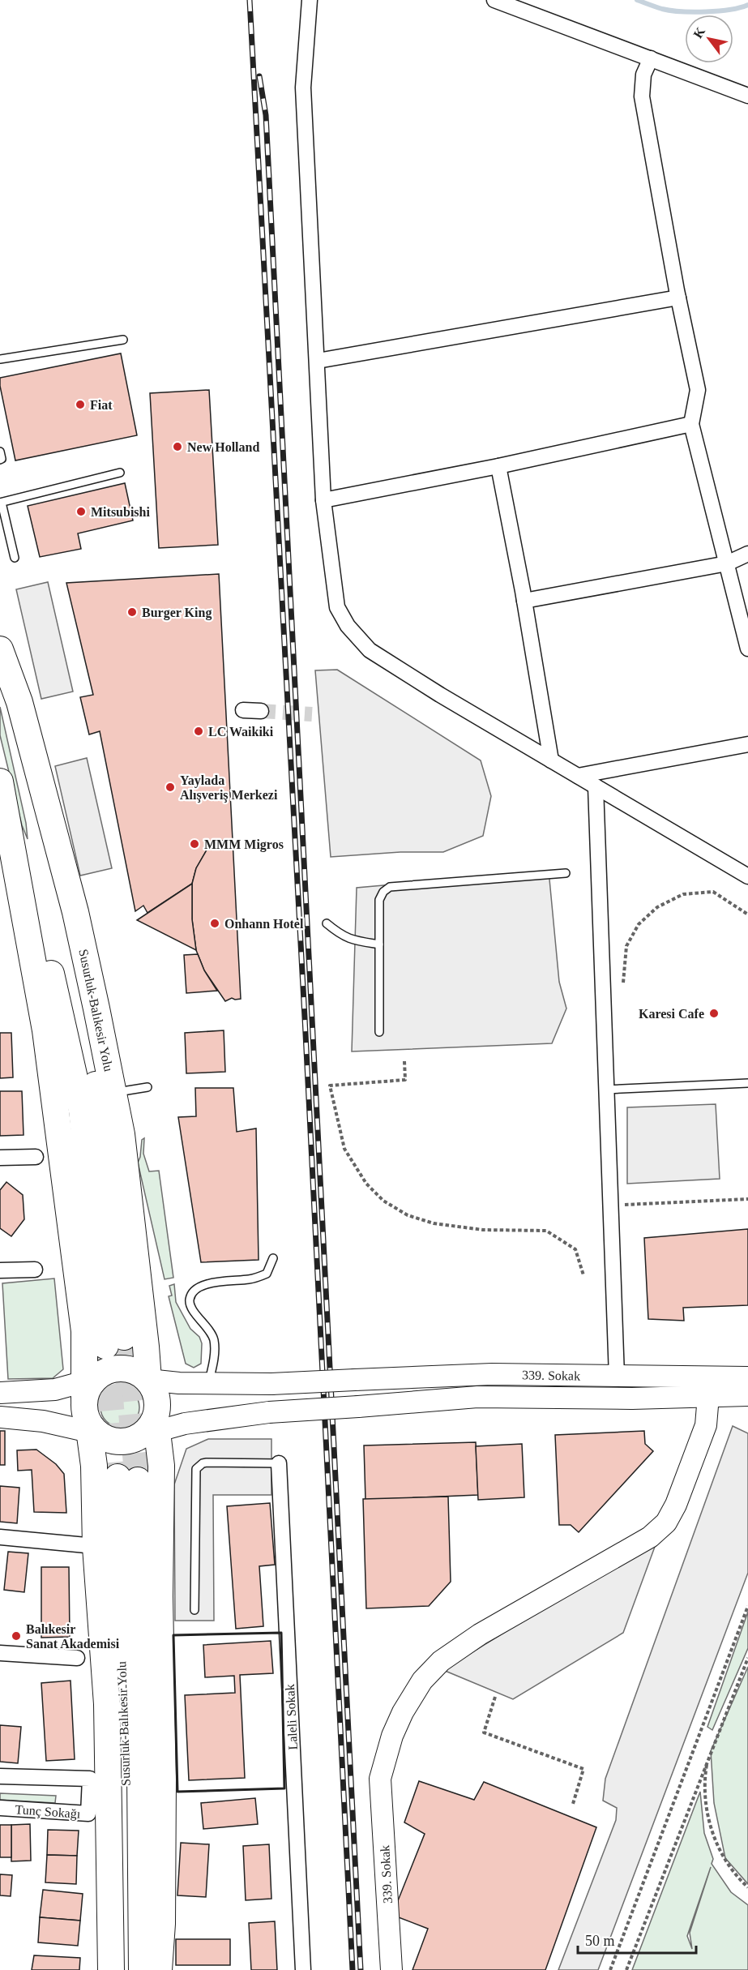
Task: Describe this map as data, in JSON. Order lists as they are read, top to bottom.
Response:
{
  "streets": {
    "highway": ["Susurluk-Balıkesir Yolu"],
    "main road": ["339. Sokak"],
    "street": ["Laleli Sokak", "Tunç Sokağı"]
  },
  "crossings": [
    ["Susurluk-Balıkesir Yolu", "339. Sokak"]
  ],
  "places": [
    "Fiat",
    "New Holland",
    "Mitsubishi",
    "Burger King",
    "LC Waikiki",
    "Yaylada Alışveriş Merkezi",
    "MMM Migros",
    "Onhann Hotel",
    "Karesi Cafe",
    "Balıkesir Sanat Akademisi"
  ],
  "scale_bar": "50 m",
  "north": "top left"
}
